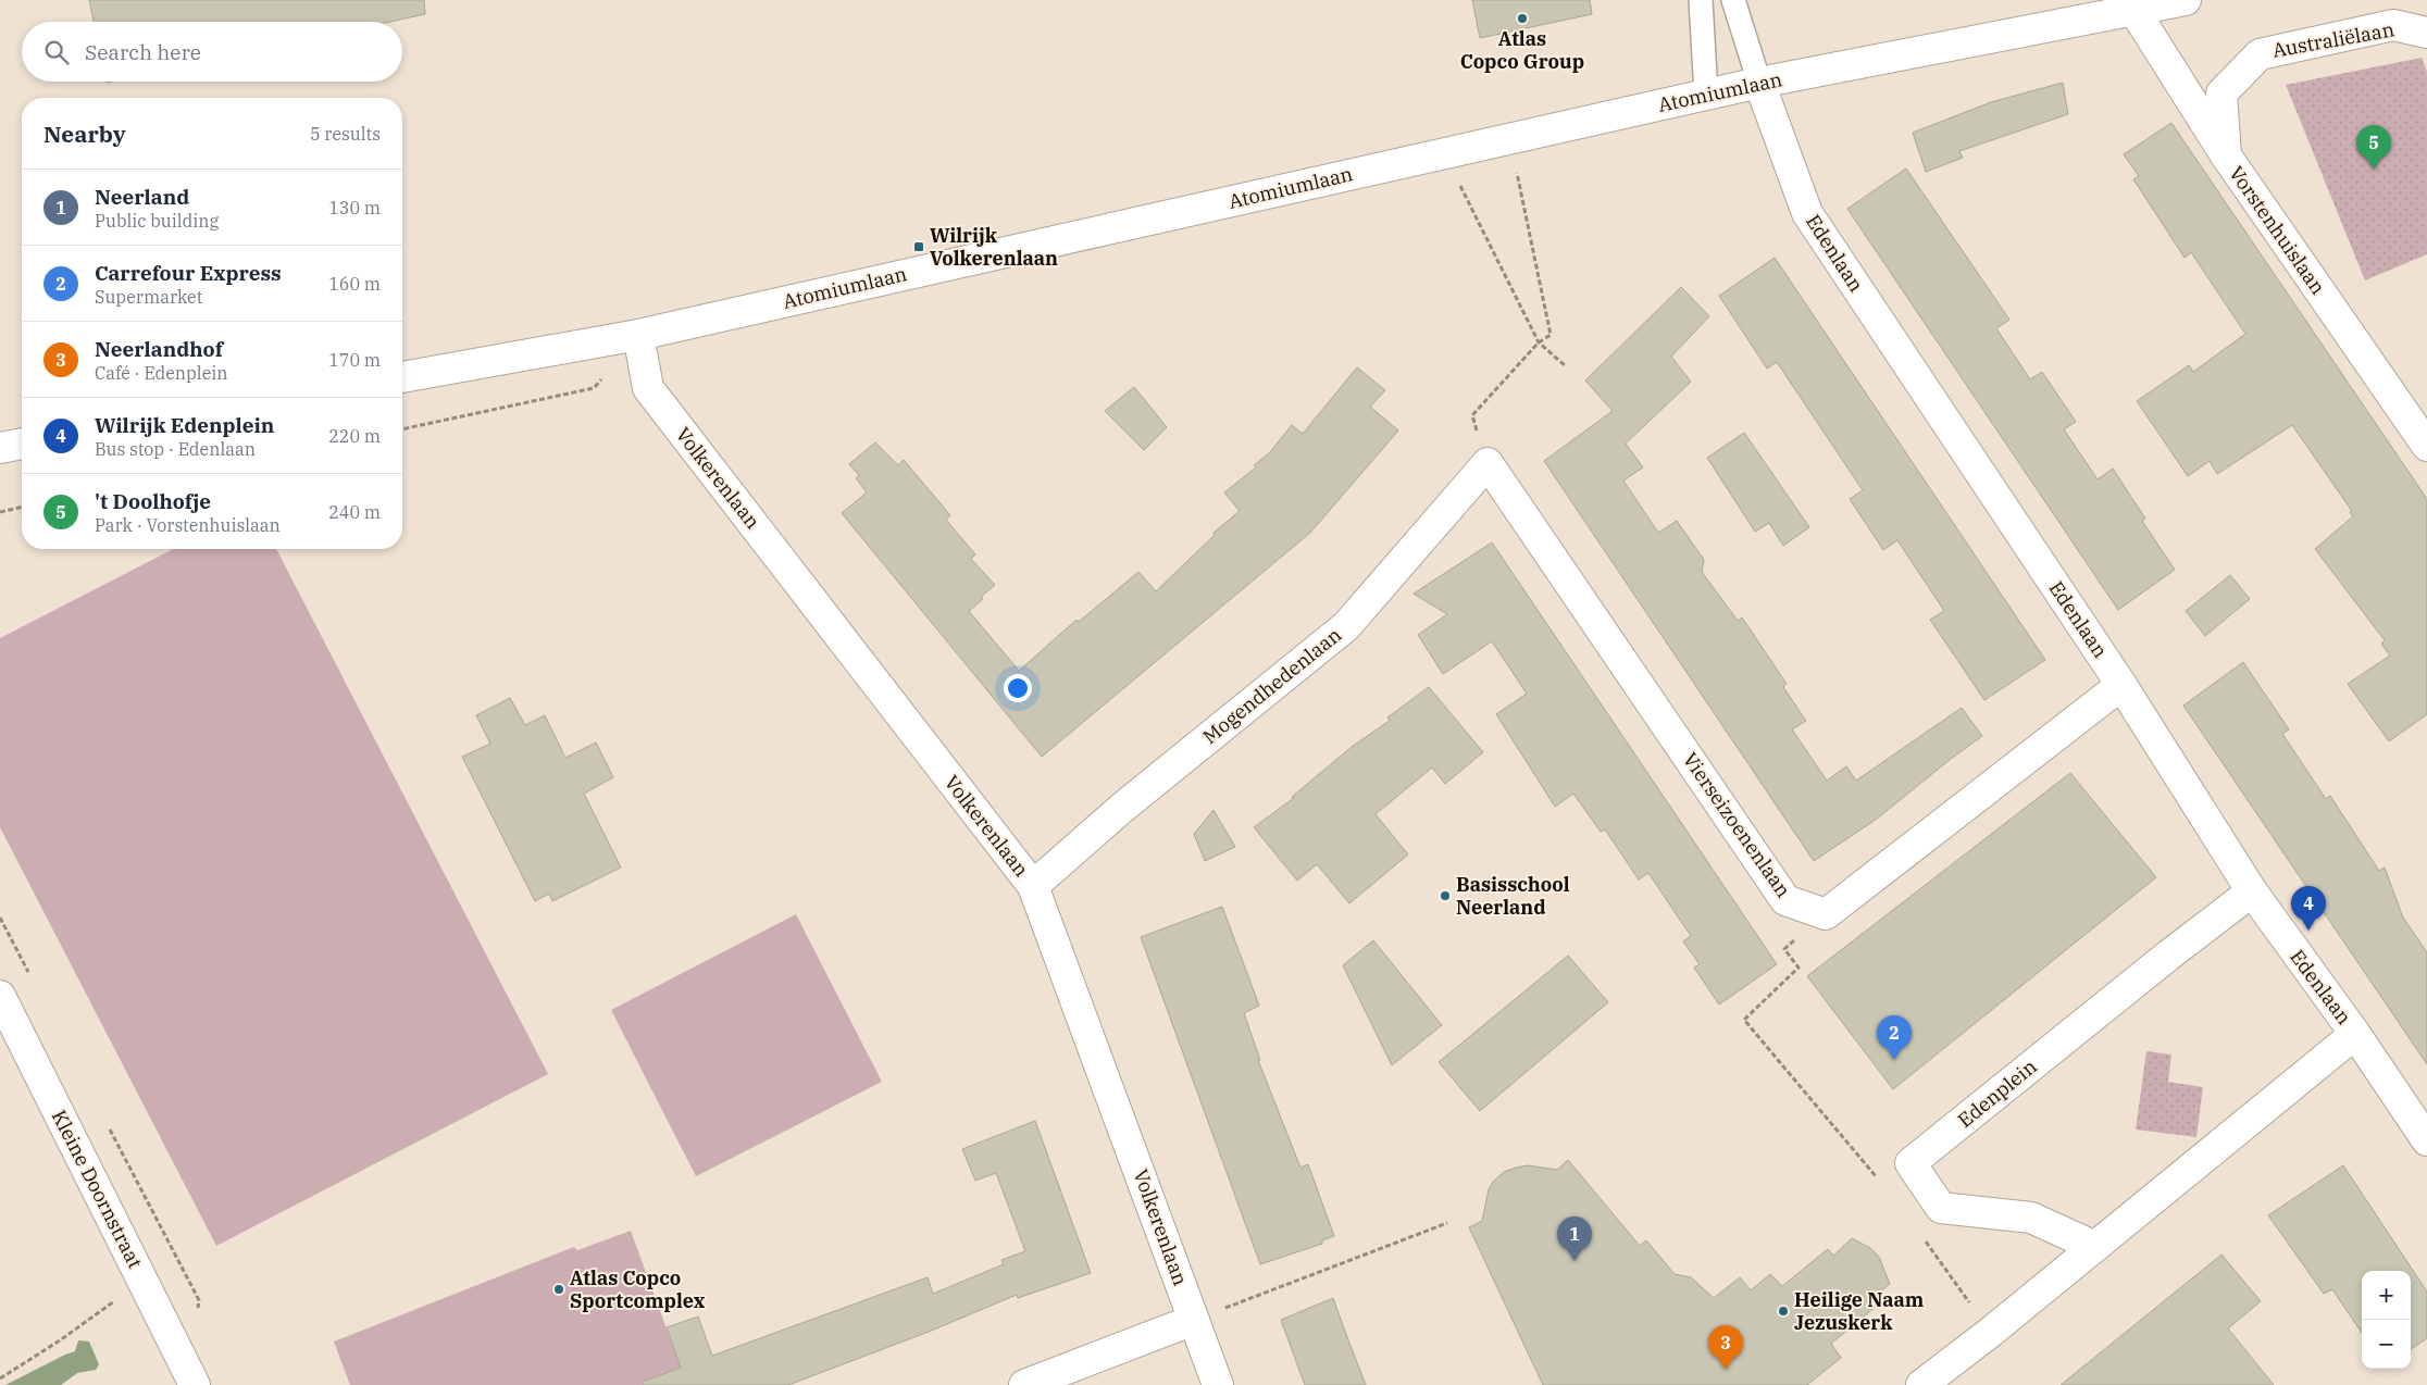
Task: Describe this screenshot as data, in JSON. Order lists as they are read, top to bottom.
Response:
{
  "streets": {
    "street": [
      "Australiëlaan",
      "Atomiumlaan",
      "Vorstenhuislaan",
      "Edenlaan",
      "Volkerenlaan",
      "Mogendhedenlaan",
      "Vierseizoenenlaan",
      "Edenplein",
      "Kleine Doornstraat"
    ]
  },
  "crossings": [
    ["Australiëlaan", "Vorstenhuislaan"],
    ["Atomiumlaan", "Vorstenhuislaan"],
    ["Atomiumlaan", "Edenlaan"],
    ["Atomiumlaan", "Volkerenlaan"],
    ["Edenlaan", "Edenplein"],
    ["Volkerenlaan", "Mogendhedenlaan"],
    ["Mogendhedenlaan", "Vierseizoenenlaan"]
  ],
  "places": {
    "other": [
      "Atlas Copco Group",
      "Basisschool Neerland",
      "Atlas Copco Sportcomplex",
      "Heilige Naam Jezuskerk"
    ],
    "transit": ["Wilrijk Volkerenlaan"]
  },
  "page": {
    "search": "Search here",
    "heading": ["Nearby", "5 results"],
    "pins": [
      "5",
      "4",
      "2",
      "1",
      "3"
    ],
    "list": [
      {
        "mark": "1",
        "name": "Neerland",
        "note": "Public building",
        "value": "130 m"
      },
      {
        "mark": "2",
        "name": "Carrefour Express",
        "note": "Supermarket",
        "value": "160 m"
      },
      {
        "mark": "3",
        "name": "Neerlandhof",
        "note": "Café · Edenplein",
        "value": "170 m"
      },
      {
        "mark": "4",
        "name": "Wilrijk Edenplein",
        "note": "Bus stop · Edenlaan",
        "value": "220 m"
      },
      {
        "mark": "5",
        "name": "'t Doolhofje",
        "note": "Park · Vorstenhuislaan",
        "value": "240 m"
      }
    ],
    "map_buttons": ["+", "−"]
  }
}
